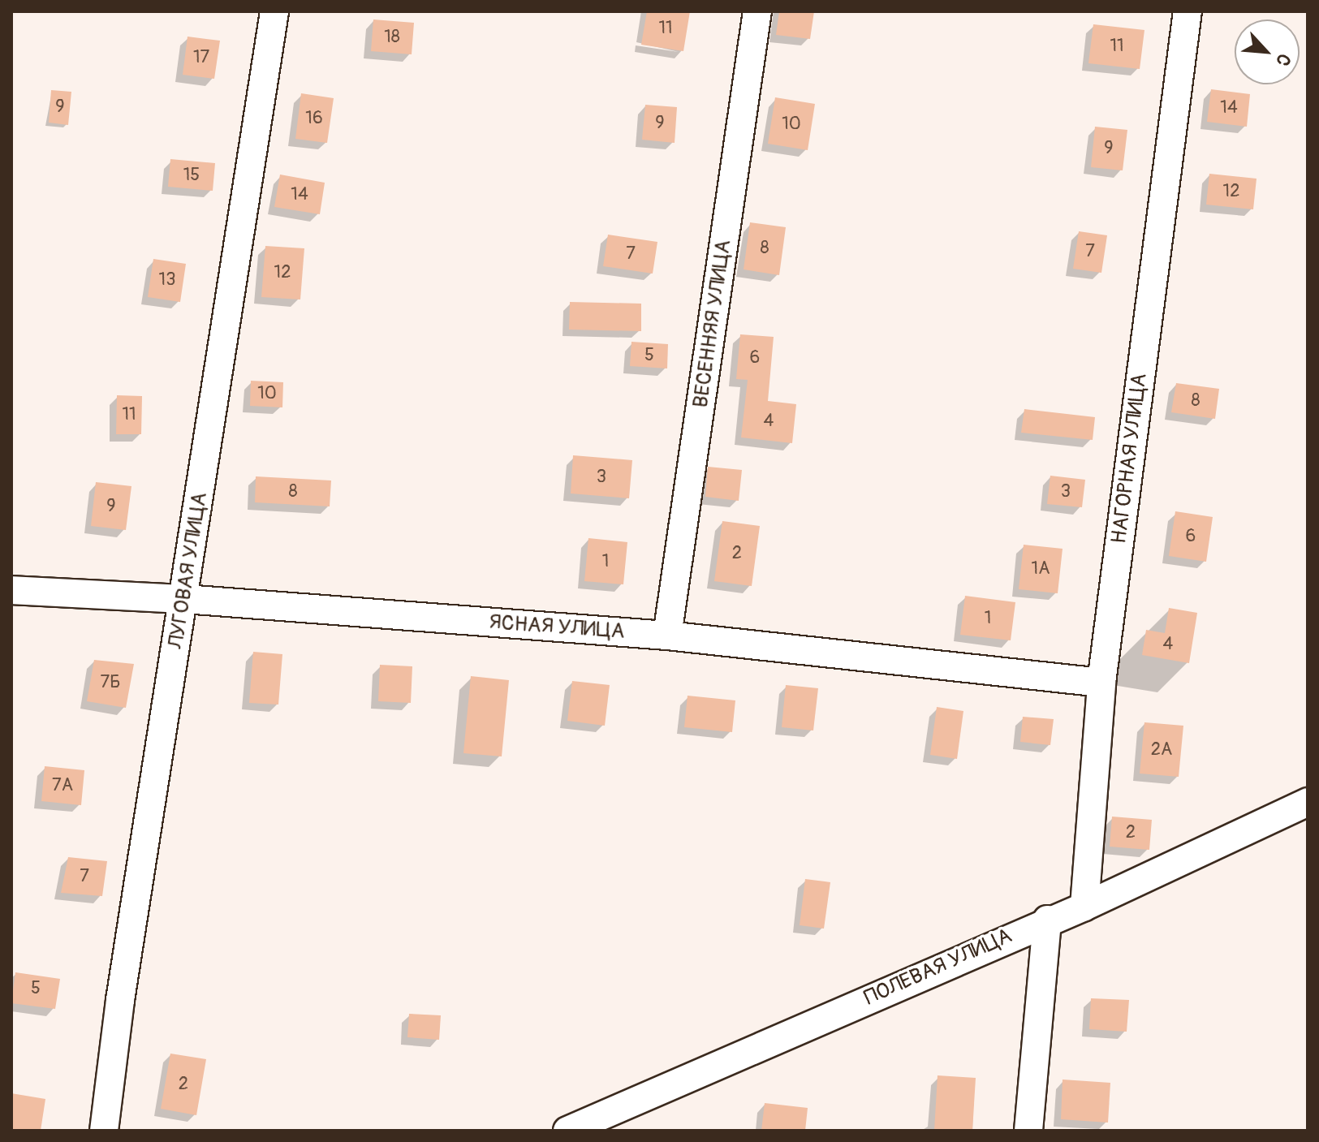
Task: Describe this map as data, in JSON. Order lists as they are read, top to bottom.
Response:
{
  "streets": {
    "street": [
      "ВЕСЕННЯЯ УЛИЦА",
      "НАГОРНАЯ УЛИЦА",
      "ЛУГОВАЯ УЛИЦА",
      "ЯСНАЯ УЛИЦА",
      "ПОЛЕВАЯ УЛИЦА"
    ]
  },
  "crossings": [
    ["ВЕСЕННЯЯ УЛИЦА", "ЯСНАЯ УЛИЦА"],
    ["НАГОРНАЯ УЛИЦА", "ЯСНАЯ УЛИЦА"],
    ["НАГОРНАЯ УЛИЦА", "ПОЛЕВАЯ УЛИЦА"],
    ["ЛУГОВАЯ УЛИЦА", "ЯСНАЯ УЛИЦА"]
  ],
  "house_numbers": [
    "11",
    "18",
    "11",
    "17",
    "9",
    "14",
    "16",
    "9",
    "10",
    "9",
    "15",
    "12",
    "14",
    "8",
    "7",
    "7",
    "12",
    "13",
    "5",
    "6",
    "10",
    "8",
    "11",
    "4",
    "3",
    "8",
    "3",
    "9",
    "6",
    "2",
    "1",
    "1А",
    "1",
    "4",
    "7Б",
    "2А",
    "7А",
    "2",
    "7",
    "5",
    "2"
  ],
  "north": "bottom right"
}
